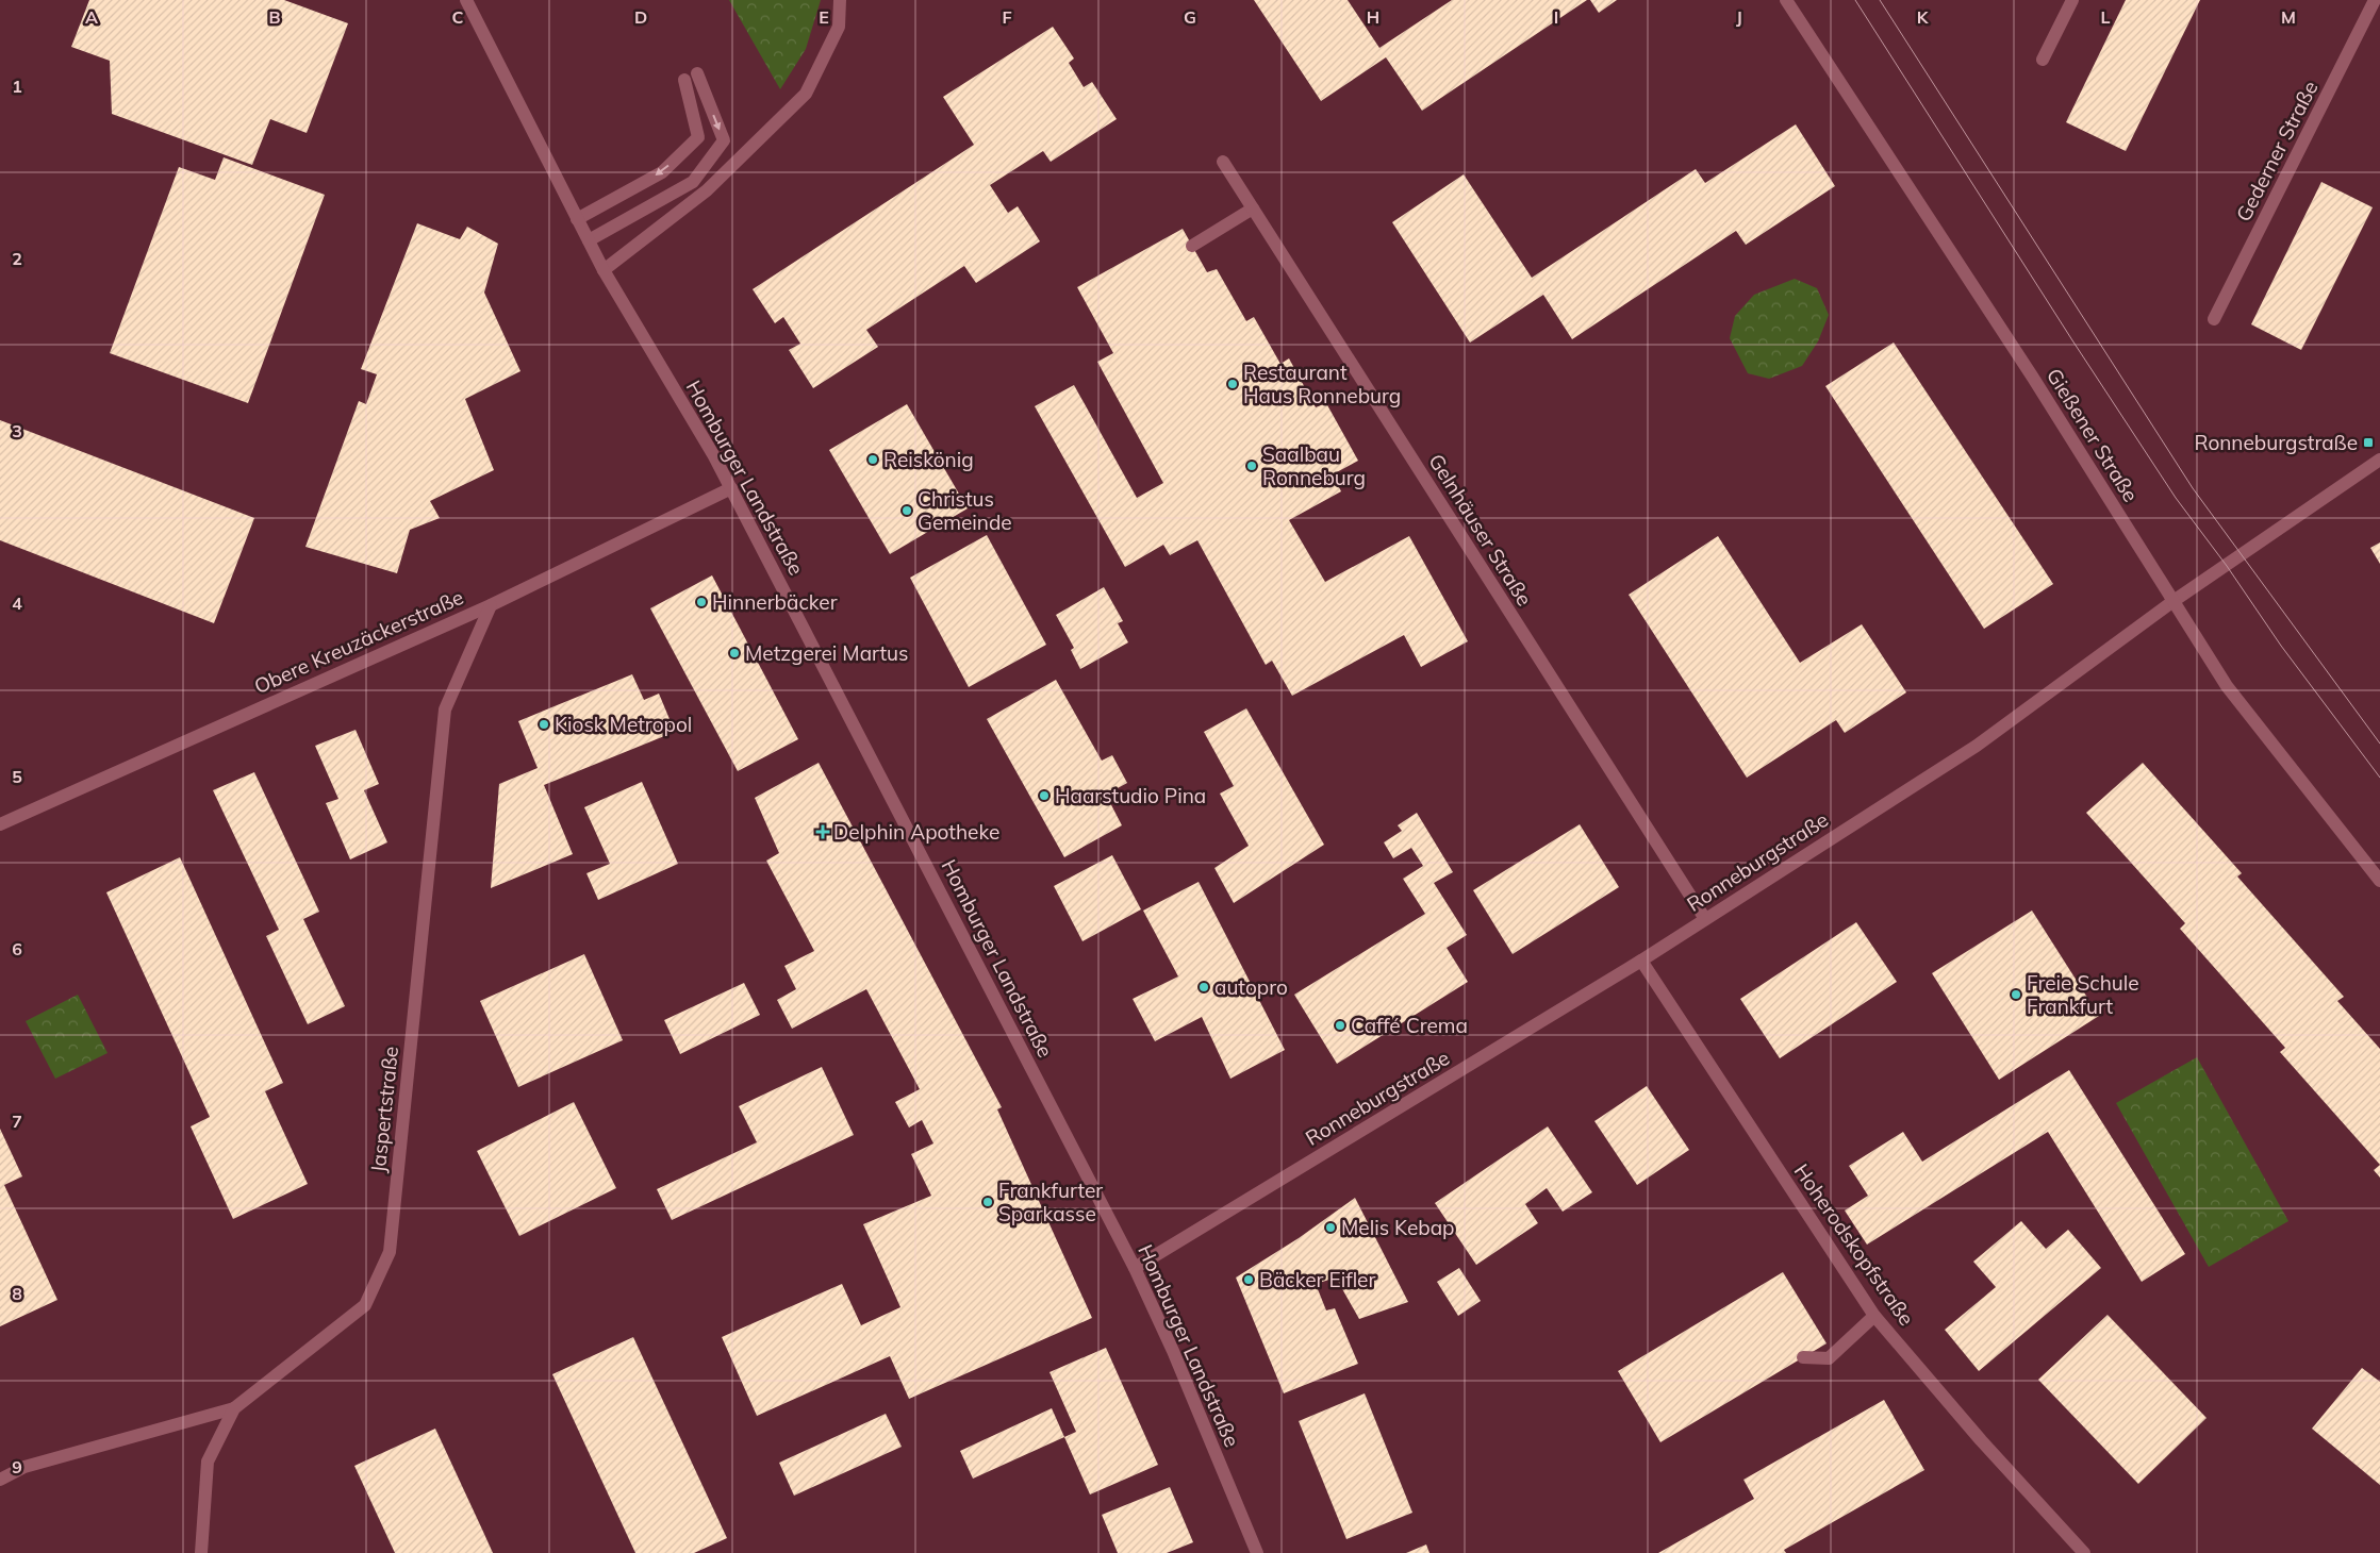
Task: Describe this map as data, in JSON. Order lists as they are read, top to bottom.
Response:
{
  "streets": {
    "street": [
      "Gederner Straße",
      "Gießener Straße",
      "Homburger Landstraße",
      "Gelnhäuser Straße",
      "Obere Kreuzäckerstraße",
      "Ronneburgstraße",
      "Jaspertstraße",
      "Hoherodskopfstraße"
    ]
  },
  "crossings": [
    ["Gießener Straße", "Ronneburgstraße"],
    ["Homburger Landstraße", "Obere Kreuzäckerstraße"],
    ["Homburger Landstraße", "Ronneburgstraße"],
    ["Gelnhäuser Straße", "Ronneburgstraße"],
    ["Obere Kreuzäckerstraße", "Jaspertstraße"],
    ["Ronneburgstraße", "Hoherodskopfstraße"]
  ],
  "places": {
    "other": [
      "Restaurant Haus Ronneburg",
      "Reiskönig",
      "Saalbau Ronneburg",
      "Christus Gemeinde",
      "Hinnerbäcker",
      "Metzgerei Martus",
      "Kiosk Metropol",
      "Haarstudio Pina",
      "autopro",
      "Freie Schule Frankfurt",
      "Caffé Crema",
      "Frankfurter Sparkasse",
      "Melis Kebap",
      "Bäcker Eifler"
    ],
    "transit": ["Ronneburgstraße"],
    "health": ["Delphin Apotheke"]
  },
  "grid": {
    "columns": [
      "A",
      "B",
      "C",
      "D",
      "E",
      "F",
      "G",
      "H",
      "I",
      "J",
      "K",
      "L",
      "M"
    ],
    "rows": [
      "1",
      "2",
      "3",
      "4",
      "5",
      "6",
      "7",
      "8",
      "9"
    ]
  }
}
